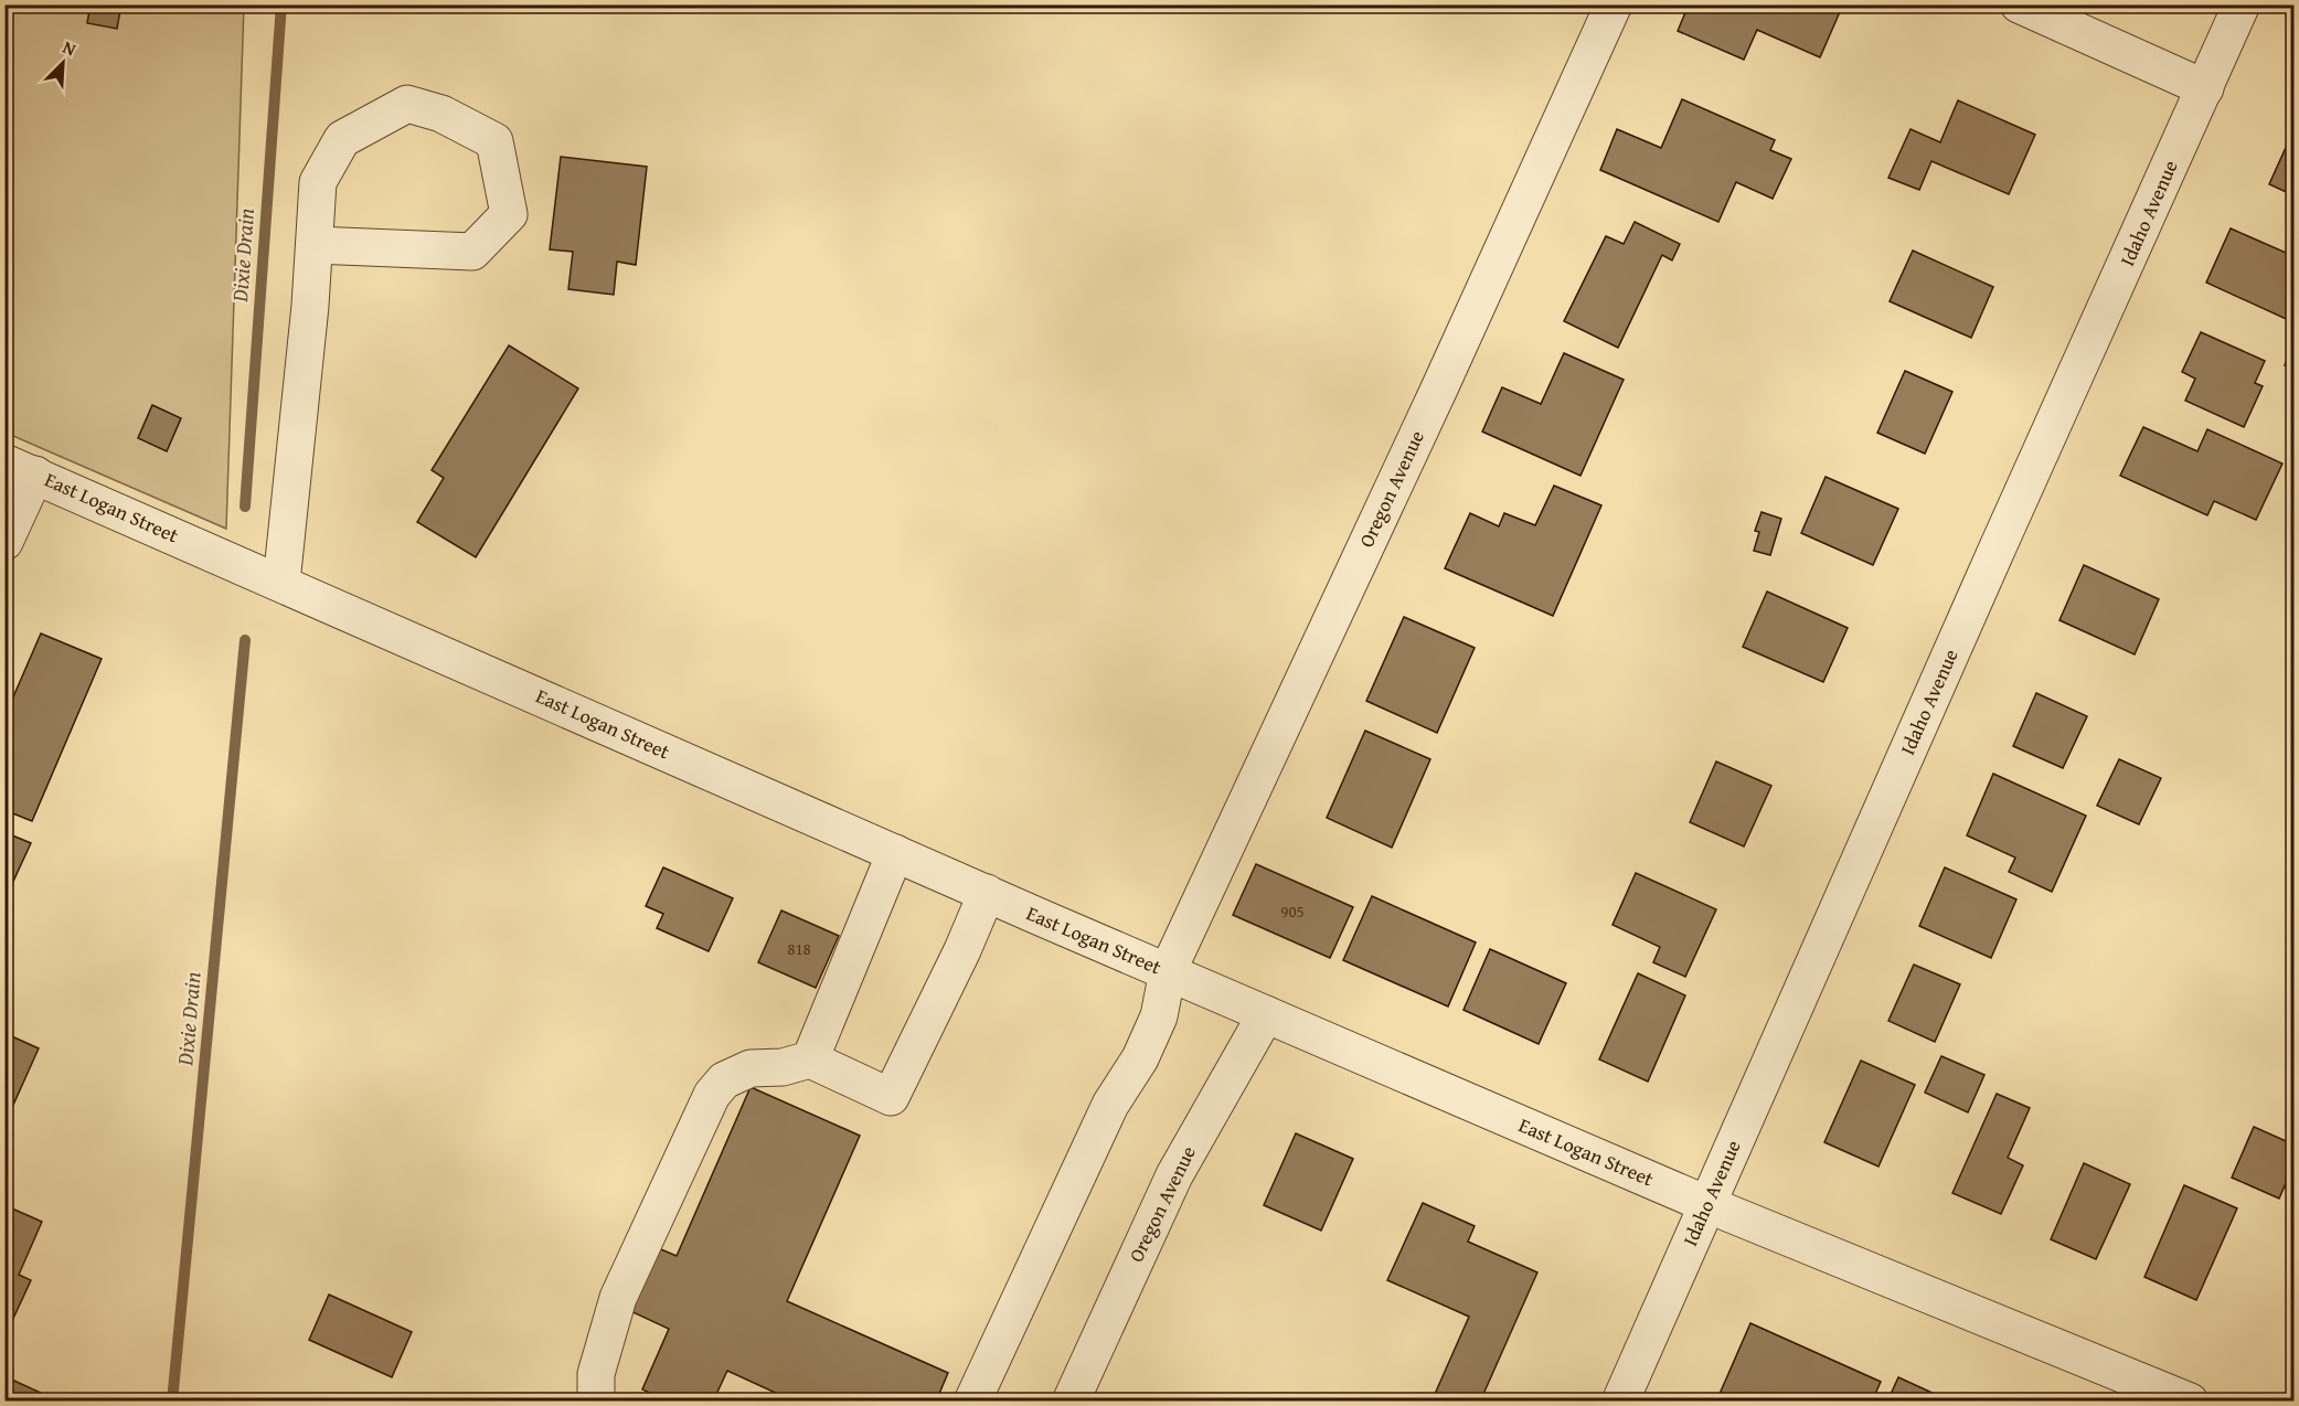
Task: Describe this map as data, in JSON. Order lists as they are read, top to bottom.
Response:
{
  "streets": {
    "street": ["Idaho Avenue", "Oregon Avenue", "East Logan Street"]
  },
  "crossings": [
    ["Idaho Avenue", "East Logan Street"],
    ["Oregon Avenue", "East Logan Street"]
  ],
  "water": ["Dixie Drain"],
  "house_numbers": ["905", "818"],
  "north": "top right"
}
